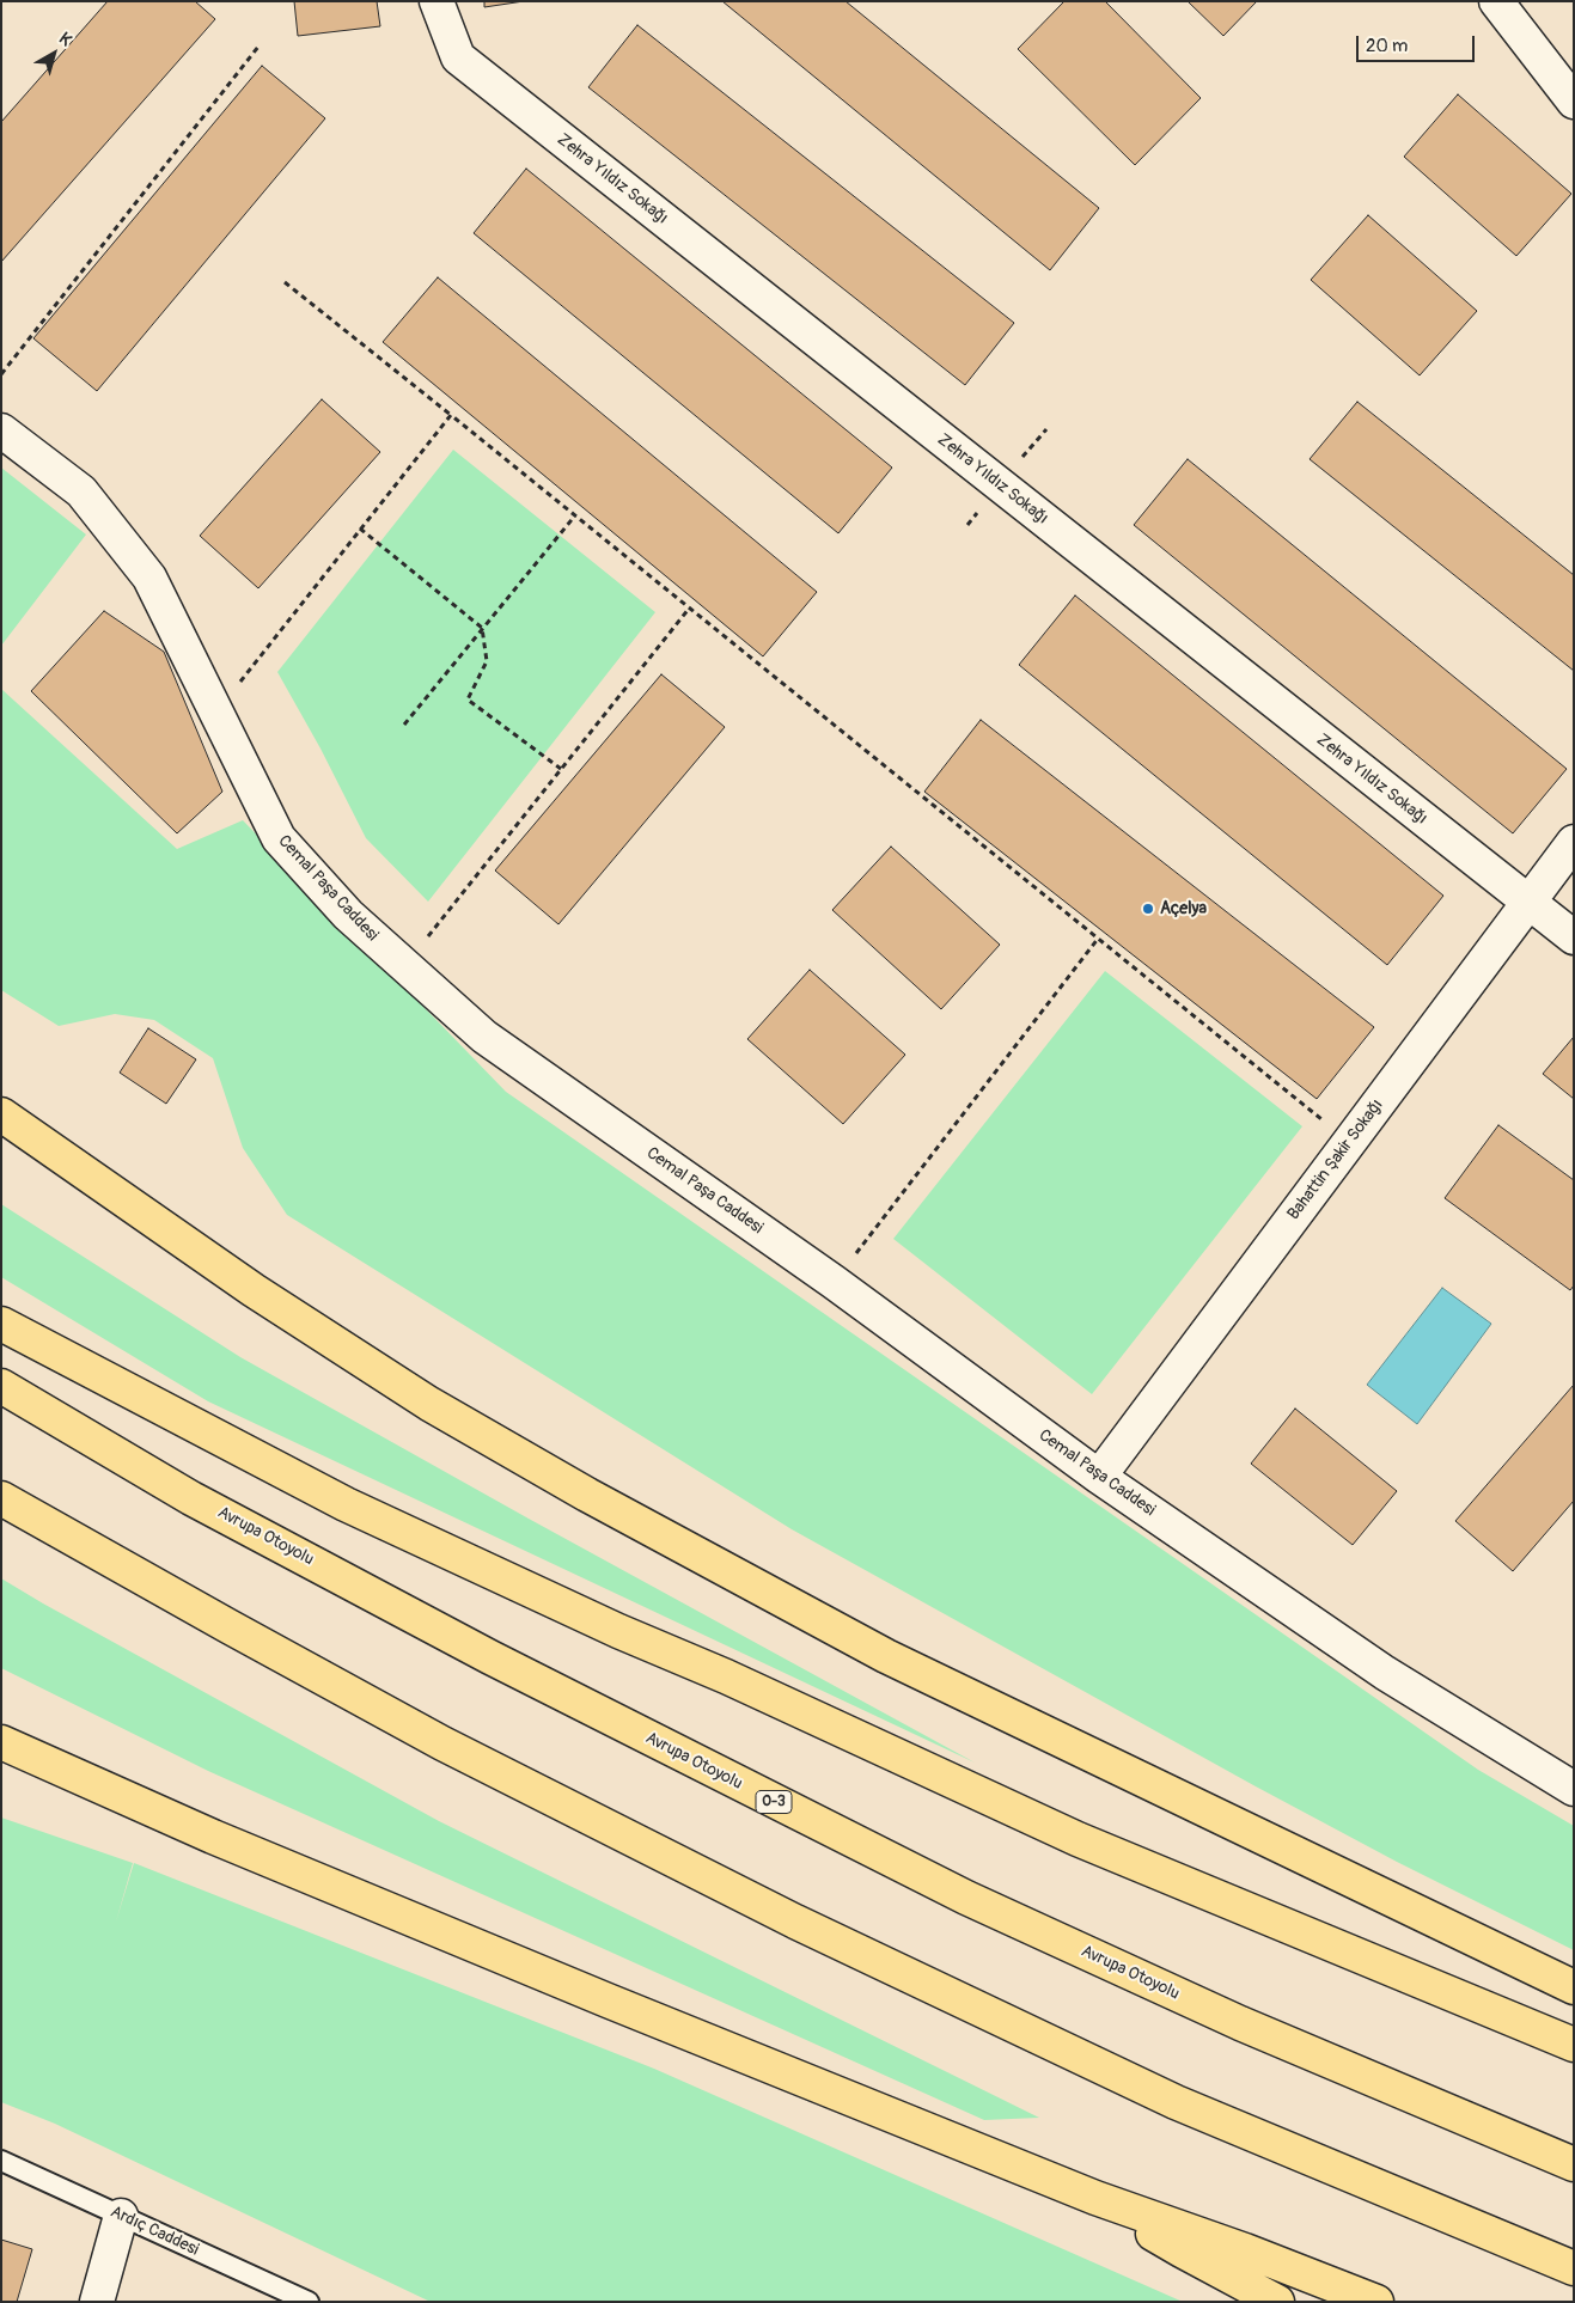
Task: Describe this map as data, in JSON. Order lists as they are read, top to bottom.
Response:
{
  "streets": {
    "highway": ["Avrupa Otoyolu", "O-3"],
    "street": ["Zehra Yıldız Sokağı", "Cemal Paşa Caddesi", "Bahattin Şakir Sokağı"],
    "lane": ["Ardıç Caddesi"]
  },
  "crossings": [
    ["Zehra Yıldız Sokağı", "Bahattin Şakir Sokağı"],
    ["Cemal Paşa Caddesi", "Bahattin Şakir Sokağı"]
  ],
  "places": ["Açelya"],
  "scale_bar": "20 m",
  "north": "top right"
}
